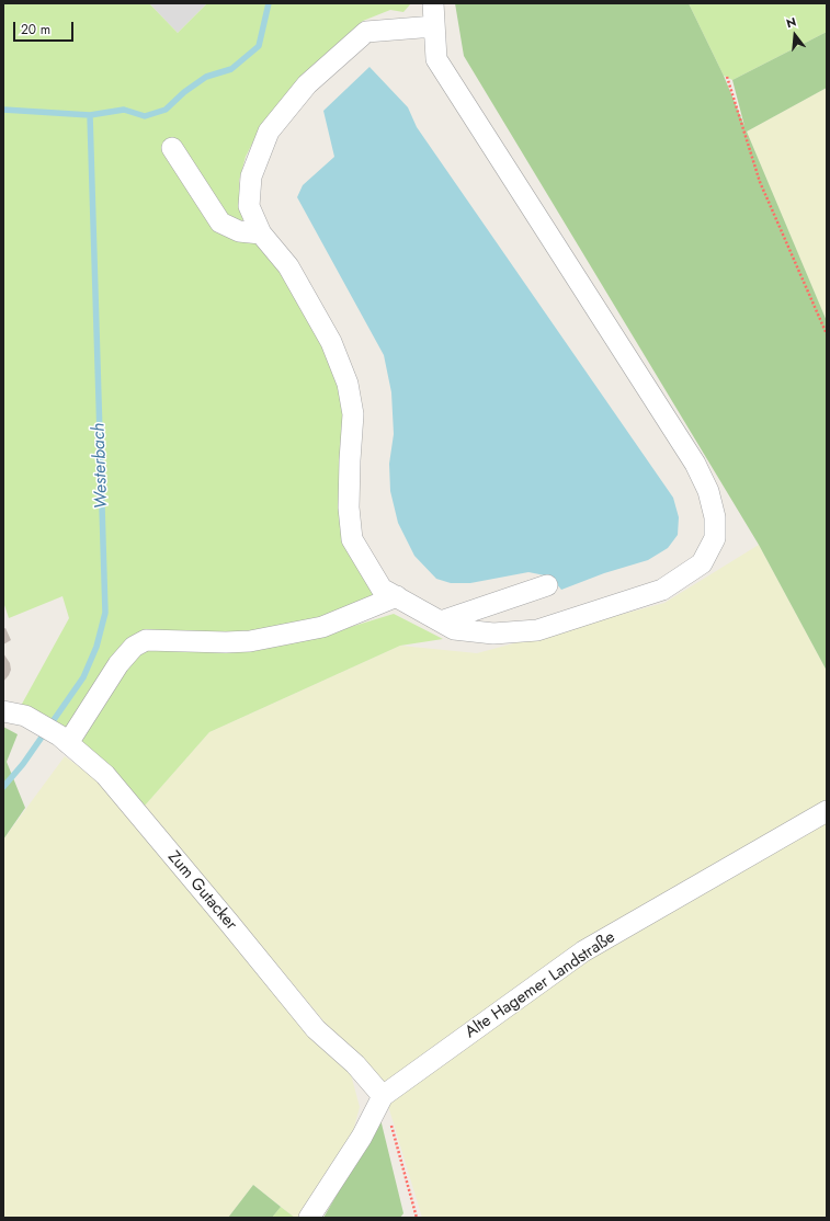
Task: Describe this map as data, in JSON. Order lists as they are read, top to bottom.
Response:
{
  "streets": {
    "street": ["Zum Gutacker", "Alte Hagemer Landstraße"]
  },
  "crossings": [
    ["Zum Gutacker", "Alte Hagemer Landstraße"]
  ],
  "water": ["Westerbach"],
  "scale_bar": "20 m",
  "north": "top"
}
